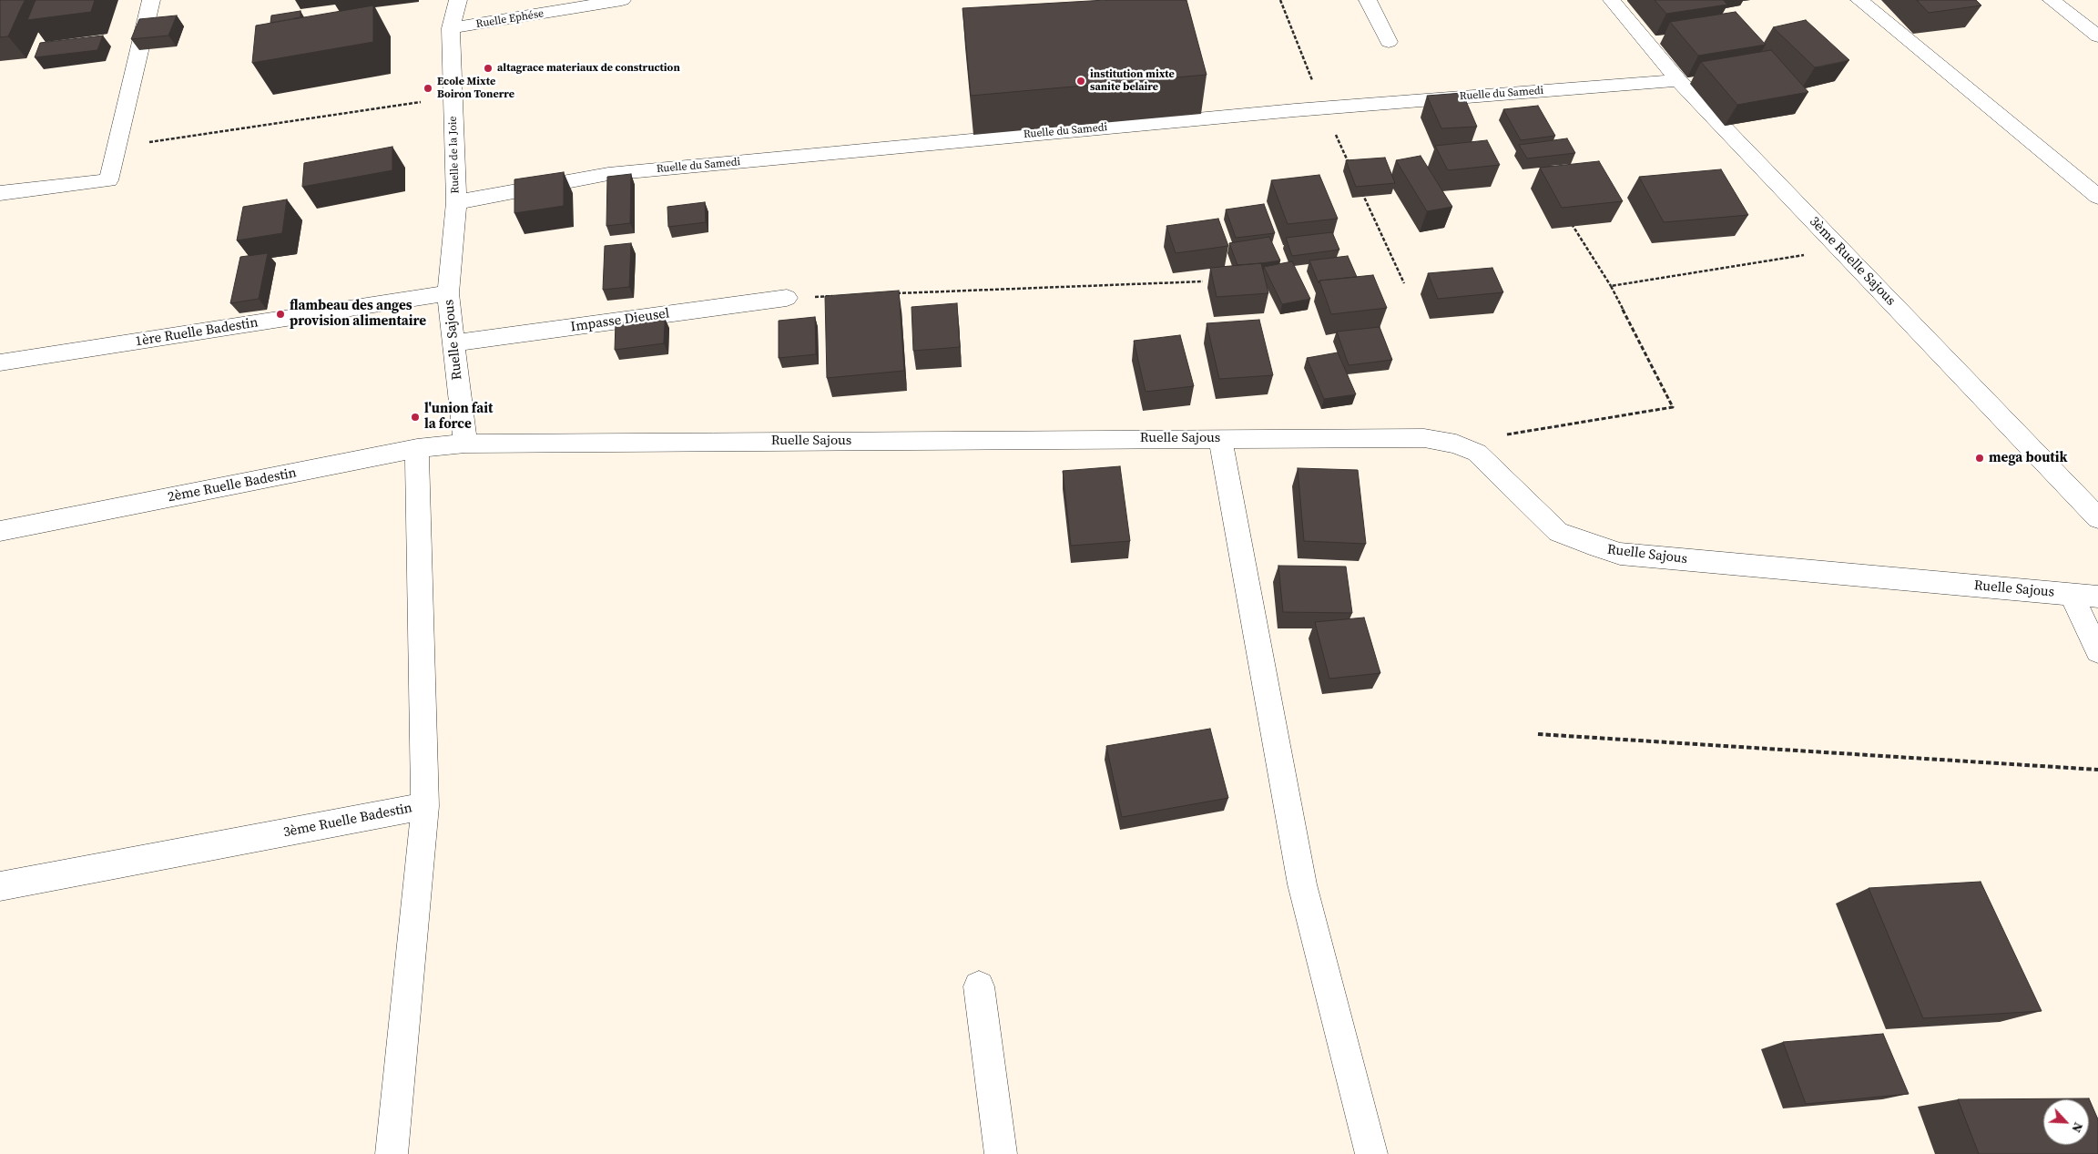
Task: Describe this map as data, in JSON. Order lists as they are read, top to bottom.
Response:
{
  "streets": {
    "street": [
      "Ruelle Ephése",
      "Ruelle du Samedi",
      "Ruelle de la Joie",
      "3ème Ruelle Sajous",
      "Impasse Dieusel",
      "1ère Ruelle Badestin",
      "Ruelle Sajous",
      "2ème Ruelle Badestin",
      "3ème Ruelle Badestin"
    ]
  },
  "crossings": [
    ["Ruelle Ephése", "Ruelle de la Joie"],
    ["Ruelle du Samedi", "Ruelle de la Joie"],
    ["Ruelle du Samedi", "3ème Ruelle Sajous"],
    ["Ruelle du Samedi", "Ruelle Sajous"],
    ["Ruelle de la Joie", "Ruelle Sajous"],
    ["Impasse Dieusel", "Ruelle Sajous"],
    ["1ère Ruelle Badestin", "Ruelle Sajous"],
    ["Ruelle Sajous", "2ème Ruelle Badestin"],
    ["2ème Ruelle Badestin", "3ème Ruelle Badestin"]
  ],
  "places": [
    "altagrace materiaux de construction",
    "institution mixte sanite belaire",
    "Ecole Mixte Boiron Tonerre",
    "flambeau des anges provision alimentaire",
    "l'union fait la force",
    "mega boutik"
  ],
  "north": "bottom right"
}
